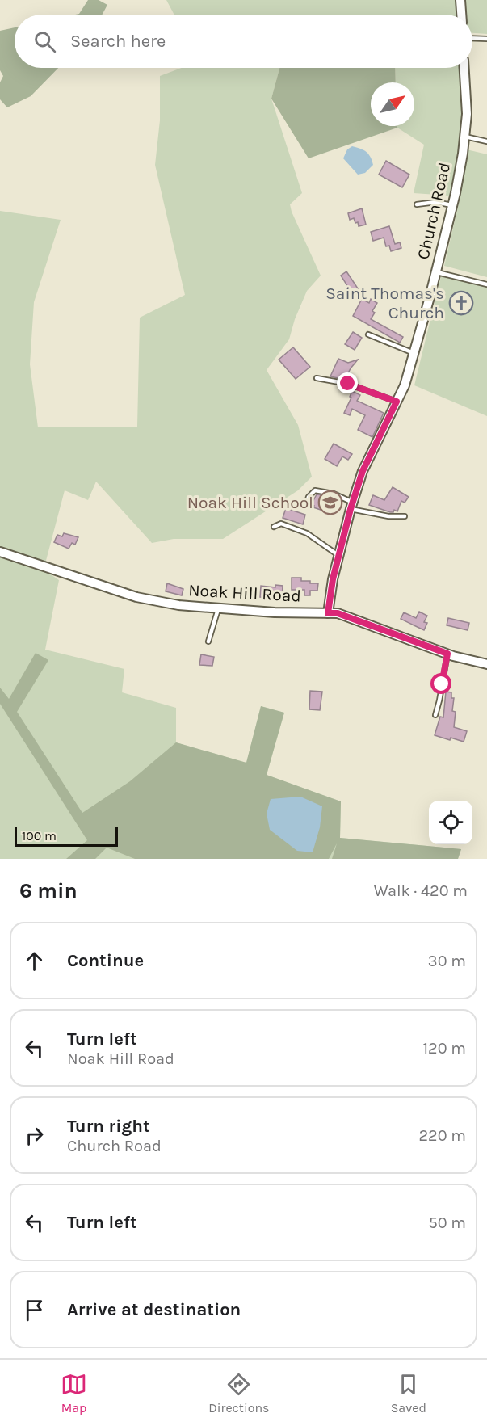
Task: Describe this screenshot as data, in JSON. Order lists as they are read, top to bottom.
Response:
{
  "streets": {
    "street": ["Church Road", "Noak Hill Road"]
  },
  "crossings": [
    ["Church Road", "Noak Hill Road"]
  ],
  "places": {
    "church": ["Saint Thomas's Church"],
    "school or university": ["Noak Hill School"]
  },
  "scale_bar": "100 m",
  "north": "top right",
  "page": {
    "search": "Search here",
    "scale": "100 m",
    "heading": ["6 min", "Walk · 420 m"],
    "list": [
      ["Continue", "30 m"],
      ["Turn left", "Noak Hill Road", "120 m"],
      ["Turn right", "Church Road", "220 m"],
      ["Turn left", "50 m"],
      "Arrive at destination"
    ],
    "nav": ["Map", "Directions", "Saved"]
  }
}
